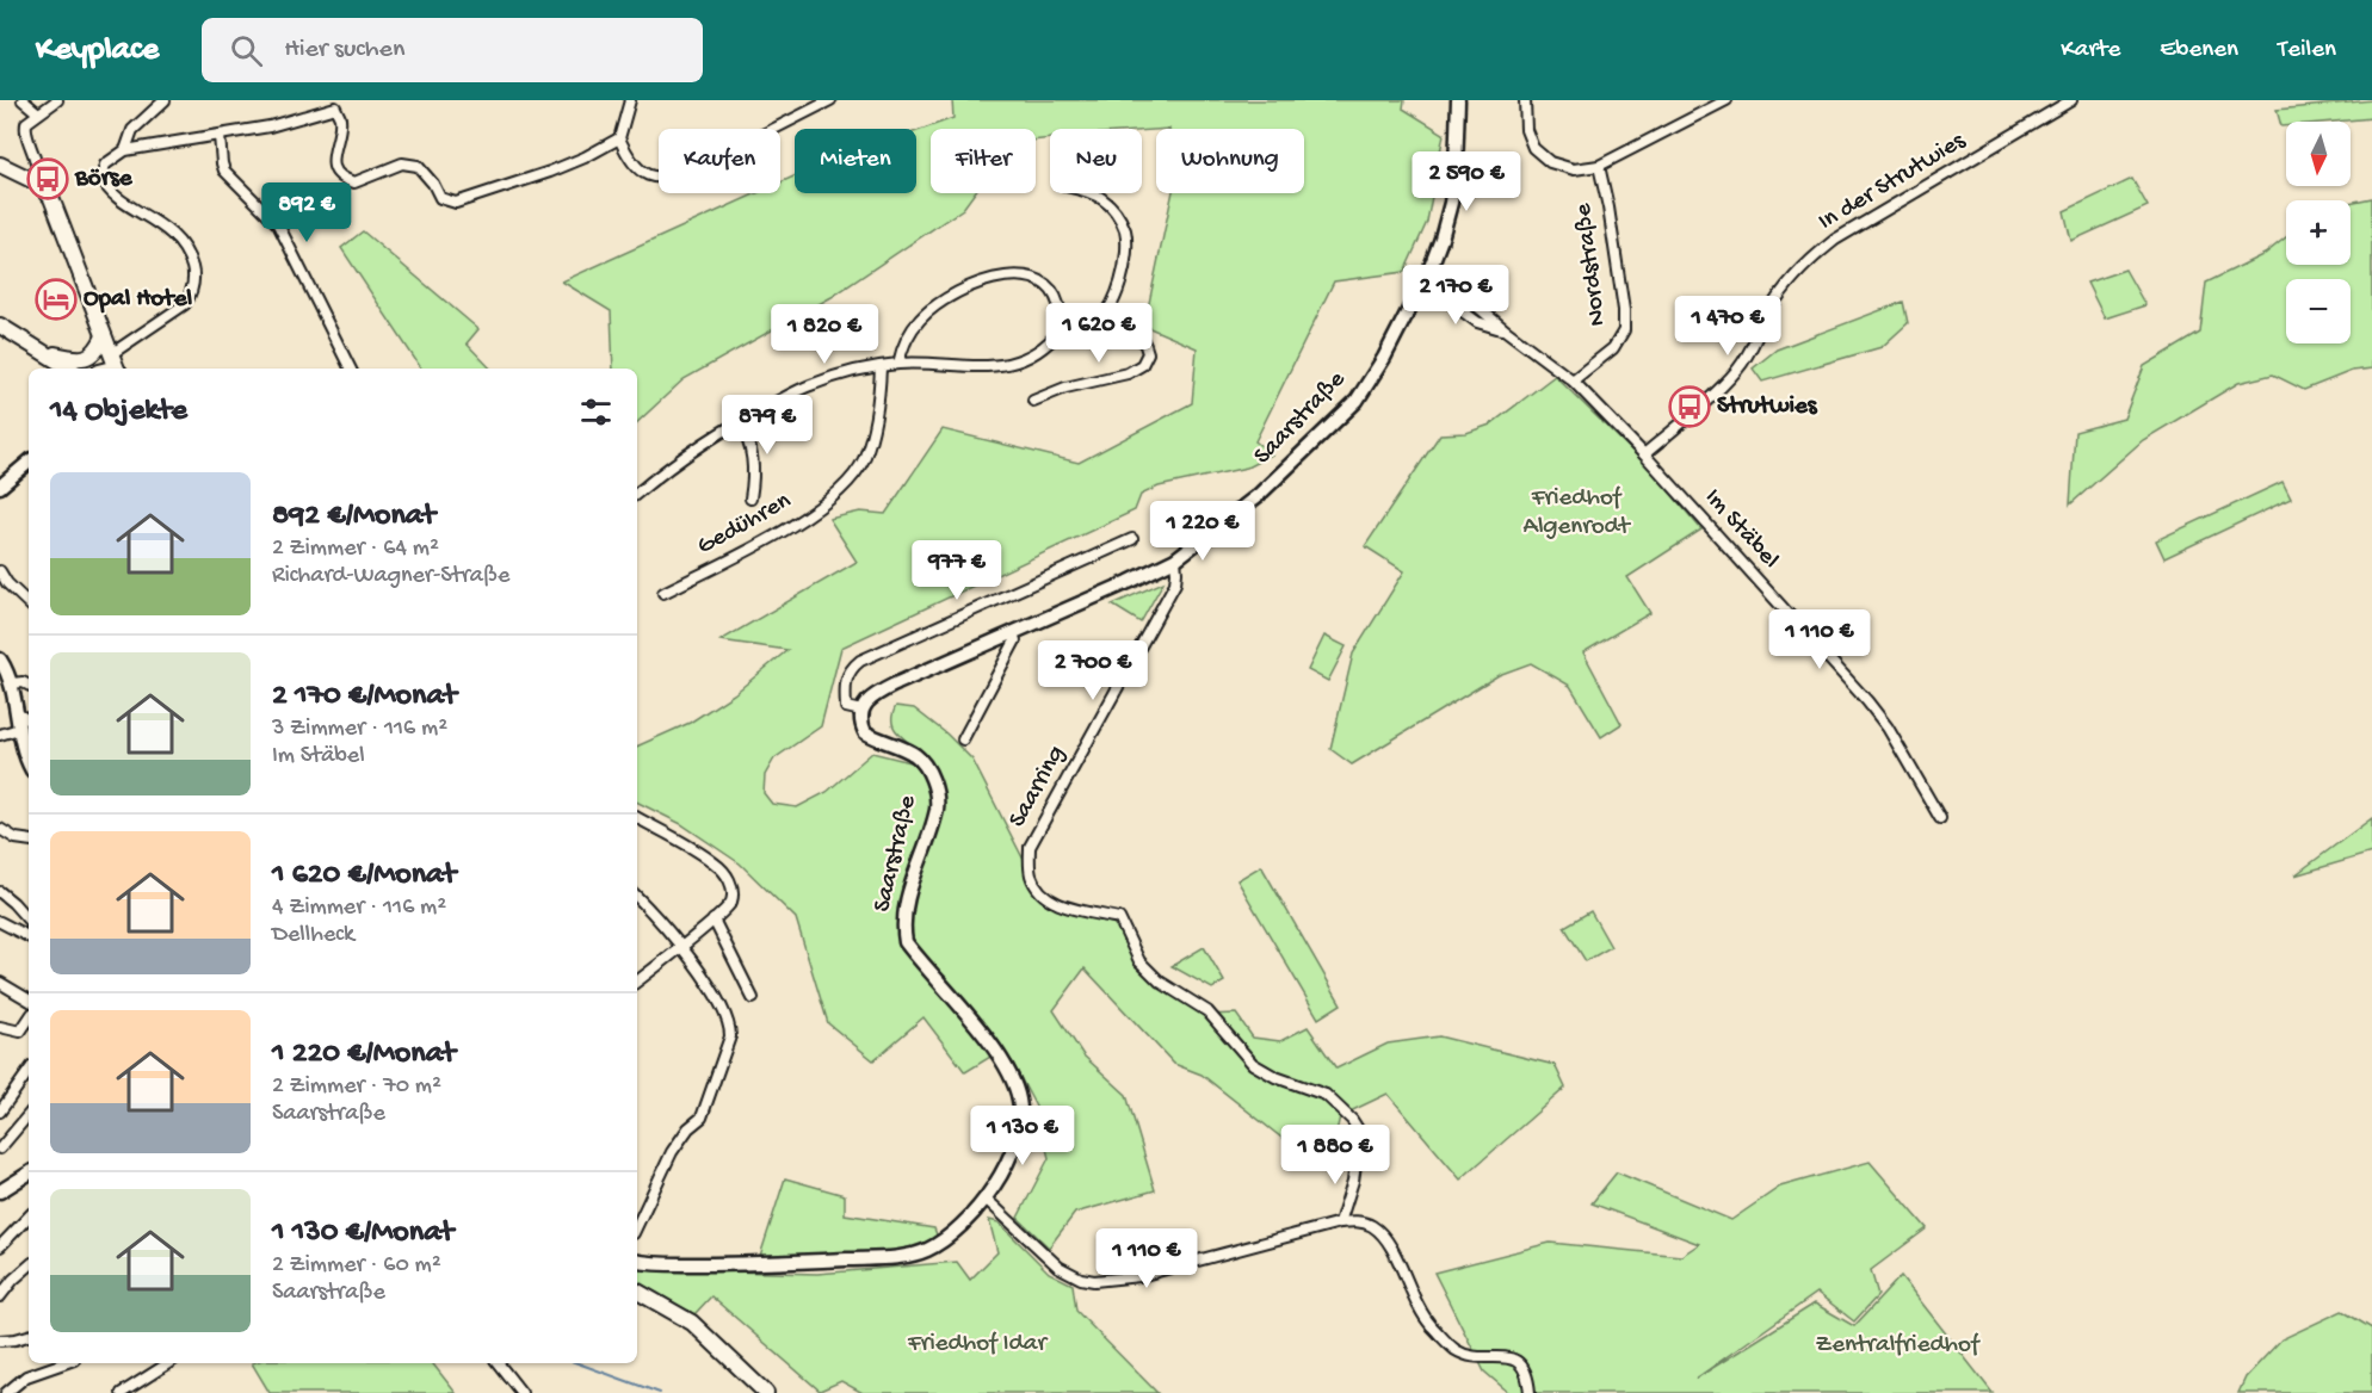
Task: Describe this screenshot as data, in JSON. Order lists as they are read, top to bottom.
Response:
{
  "streets": {
    "street": [
      "In der Strutwies",
      "Nordstraße",
      "Saarstraße",
      "Gedühren",
      "Im Stäbel",
      "Saarring"
    ]
  },
  "crossings": [
    ["In der Strutwies", "Im Stäbel"],
    ["Nordstraße", "Im Stäbel"],
    ["Saarstraße", "Im Stäbel"],
    ["Saarstraße", "Saarring"]
  ],
  "parks": ["Friedhof Algenrodt", "Friedhof Idar", "Zentralfriedhof"],
  "places": {
    "bus stop": ["Börse", "Strutwies"],
    "hotel": ["Opal Hotel"]
  },
  "north": "bottom",
  "page": {
    "header": "Keyplace",
    "search": "Hier suchen",
    "nav": ["Karte", "Ebenen", "Teilen"],
    "map_buttons": ["+", "−"],
    "chip": [
      "Kaufen",
      "Mieten",
      "Filter",
      "Neu",
      "Wohnung"
    ],
    "price": [
      "2 590 €",
      "892 €",
      "2 170 €",
      "1 470 €",
      "1 620 €",
      "1 820 €",
      "879 €",
      "1 220 €",
      "977 €",
      "1 110 €",
      "2 700 €",
      "1 130 €",
      "1 880 €",
      "1 110 €"
    ],
    "heading": "14 Objekte",
    "list": [
      {
        "name": "892 €/Monat",
        "note": "2 Zimmer · 64 m² · Richard-Wagner-Straße"
      },
      {
        "name": "2 170 €/Monat",
        "note": "3 Zimmer · 116 m² · Im Stäbel"
      },
      {
        "name": "1 620 €/Monat",
        "note": "4 Zimmer · 116 m² · Dellheck"
      },
      {
        "name": "1 220 €/Monat",
        "note": "2 Zimmer · 70 m² · Saarstraße"
      },
      {
        "name": "1 130 €/Monat",
        "note": "2 Zimmer · 60 m² · Saarstraße"
      }
    ]
  }
}
